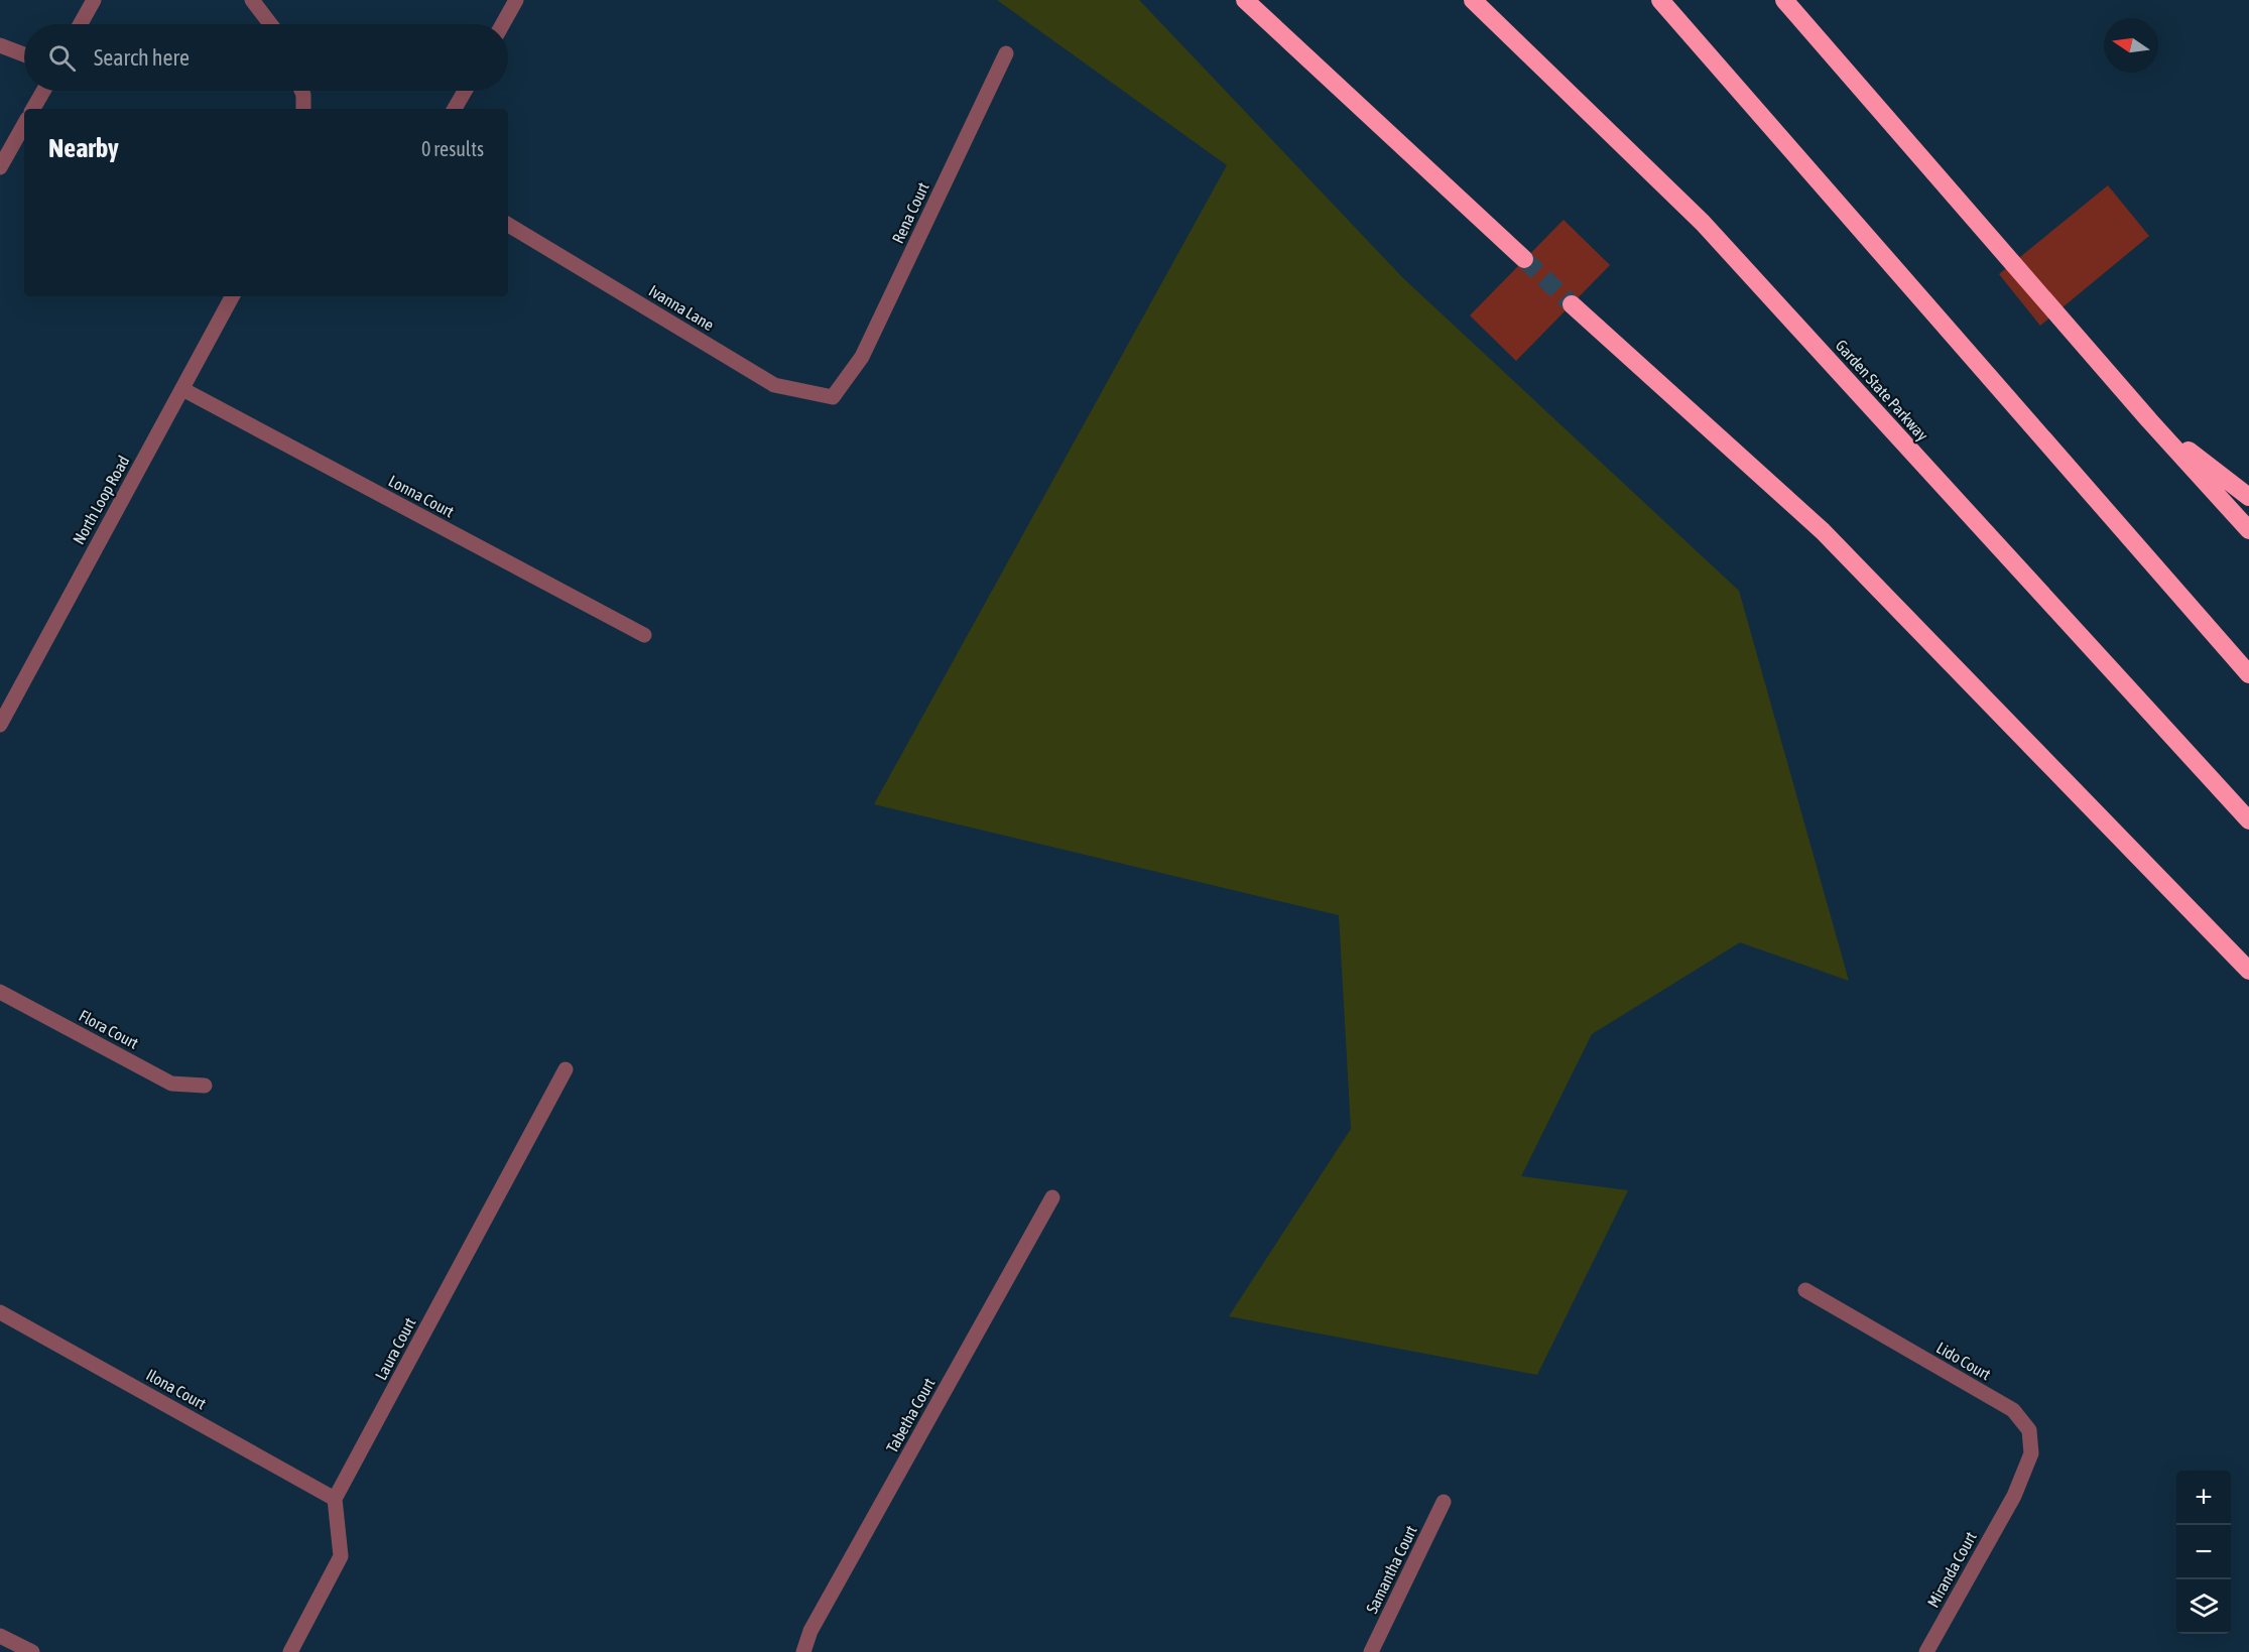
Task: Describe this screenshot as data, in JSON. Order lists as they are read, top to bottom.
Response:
{
  "streets": {
    "highway": ["Garden State Parkway"],
    "street": [
      "Rena Court",
      "Ivanna Lane",
      "Lonna Court",
      "North Loop Road",
      "Flora Court",
      "Laura Court",
      "Lido Court",
      "Ilona Court",
      "Tabetha Court",
      "Samantha Court",
      "Miranda Court"
    ]
  },
  "crossings": [
    ["Rena Court", "Ivanna Lane"],
    ["Lonna Court", "North Loop Road"],
    ["Laura Court", "Ilona Court"],
    ["Lido Court", "Miranda Court"]
  ],
  "north": "left",
  "page": {
    "search": "Search here",
    "heading": ["Nearby", "0 results"],
    "map_buttons": ["+", "−"]
  }
}
